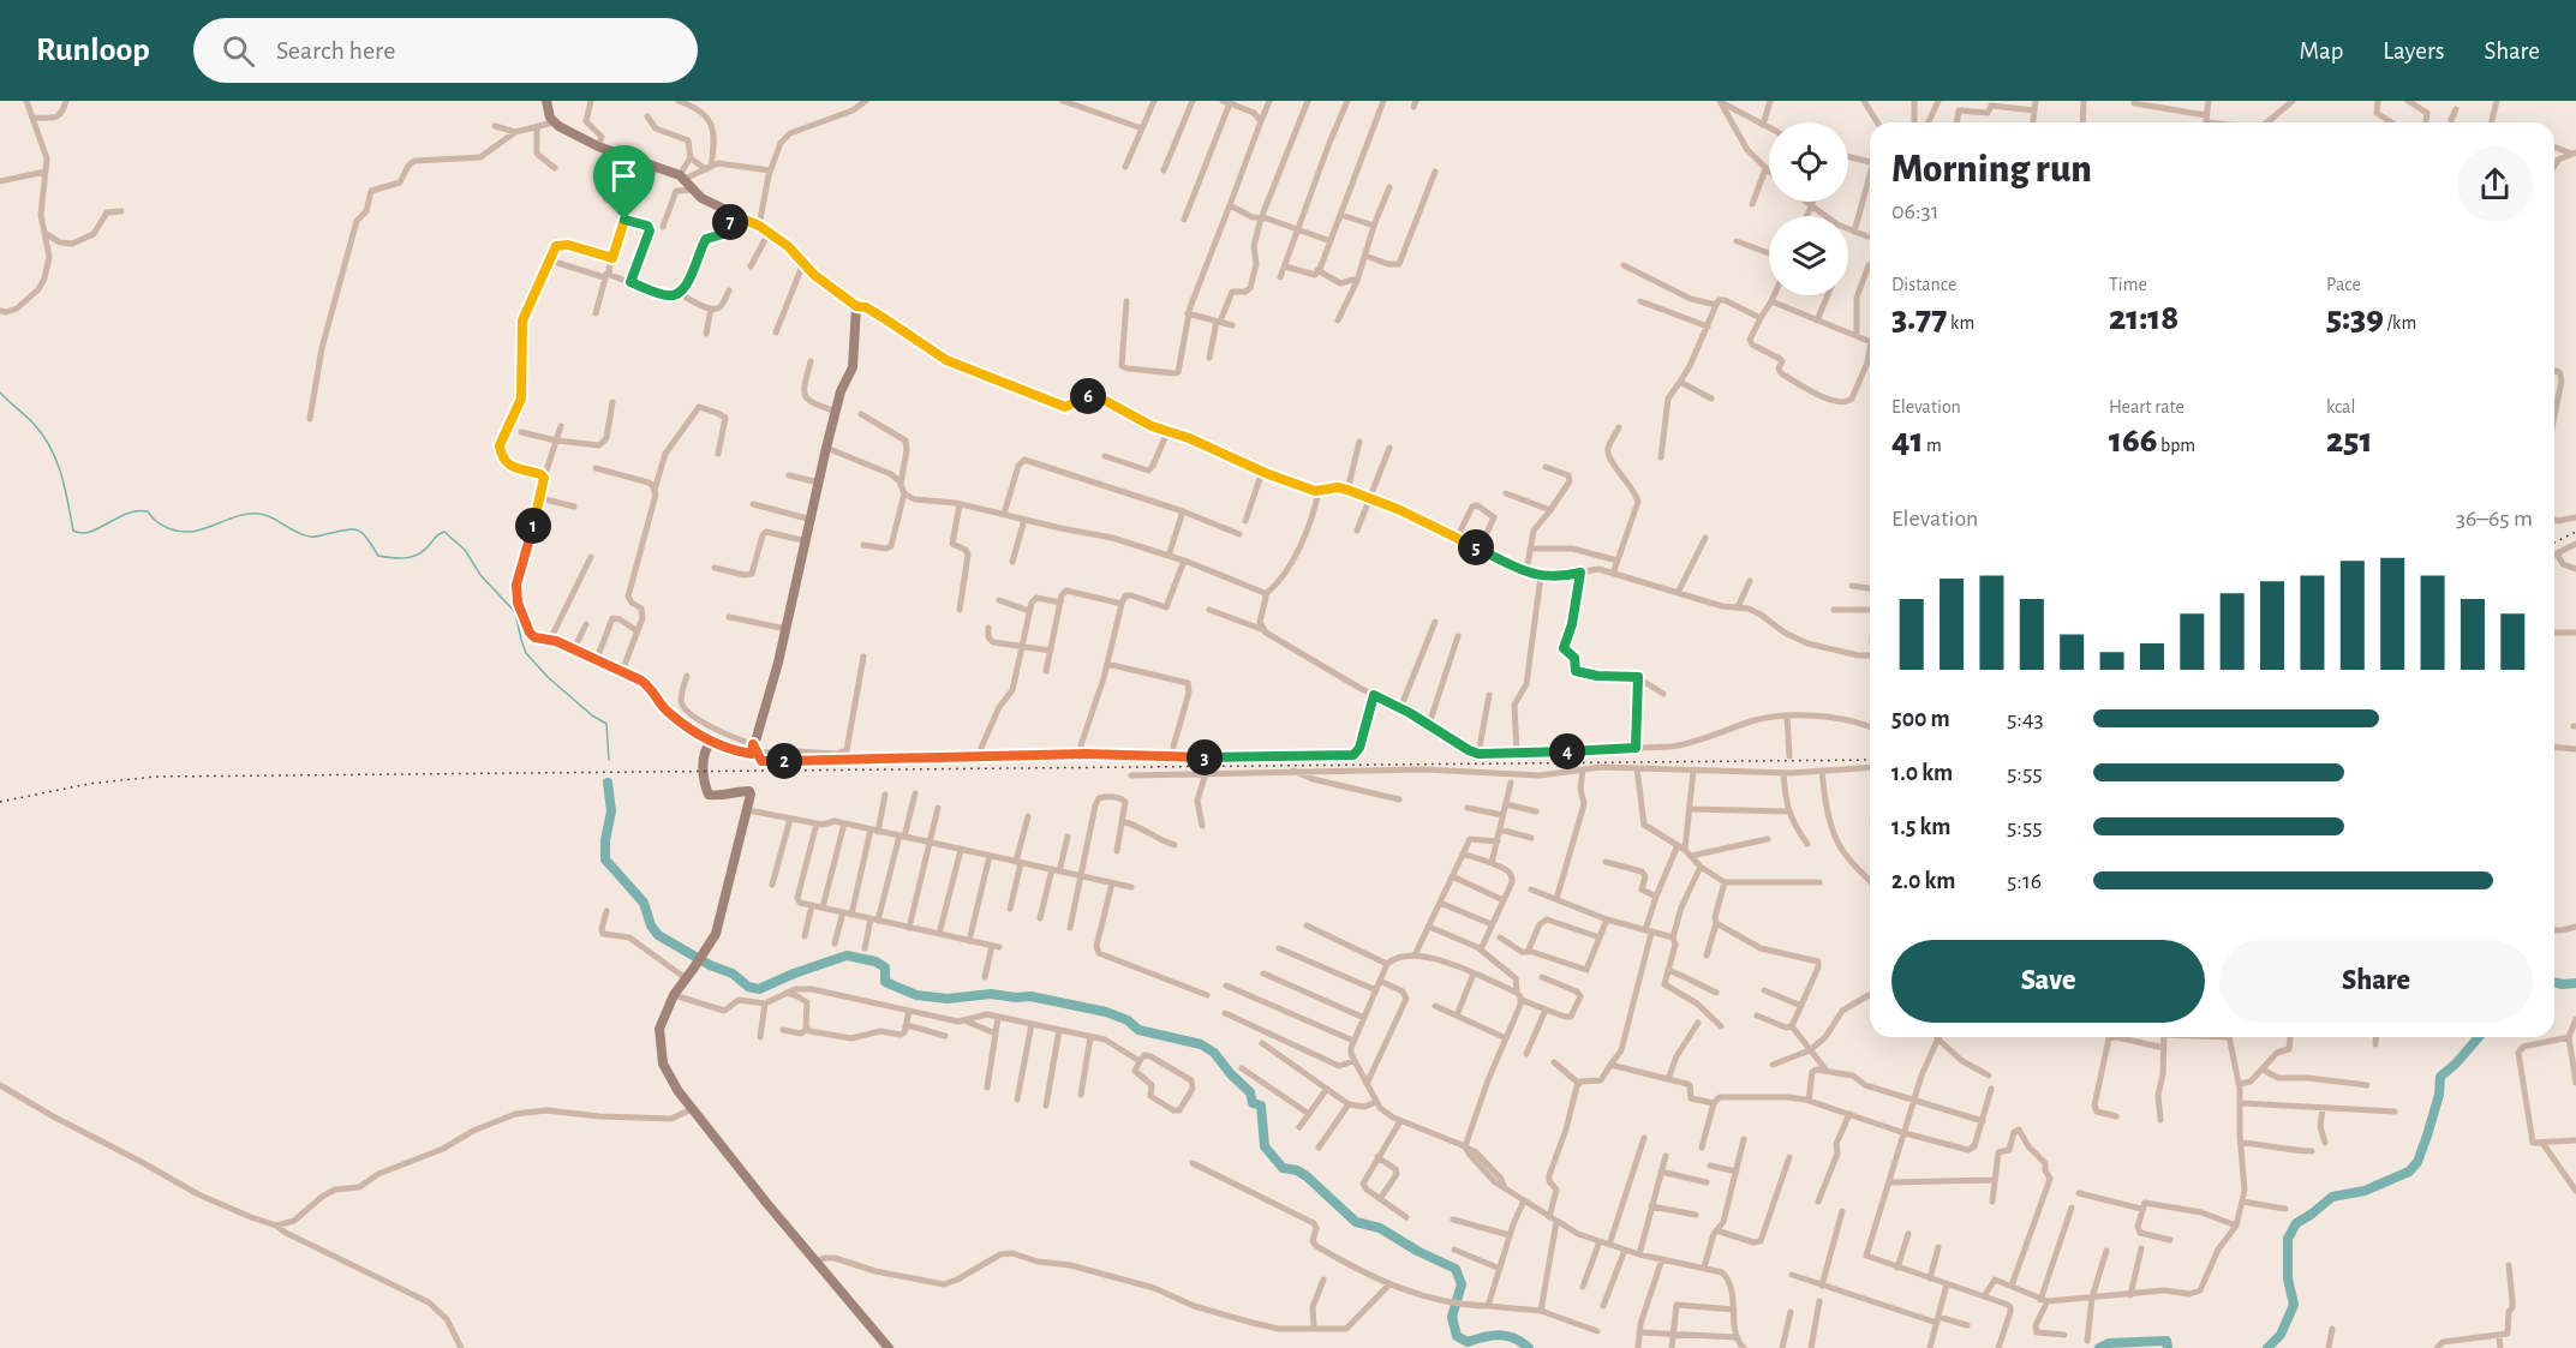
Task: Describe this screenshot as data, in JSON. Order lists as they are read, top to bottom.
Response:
{
  "page": {
    "header": "Runloop",
    "search": "Search here",
    "nav": ["Map", "Layers", "Share"],
    "heading": ["Morning run", "06:31"],
    "pins": [
      "7",
      "6",
      "1",
      "5",
      "4",
      "3",
      "2"
    ],
    "stats": [
      ["Distance", "3.77 km"],
      ["Time", "21:18"],
      ["Pace", "5:39 /km"],
      ["Elevation", "41 m"],
      ["Heart rate", "166 bpm"],
      ["kcal", "251"]
    ],
    "chart": ["Elevation", "36–65 m"],
    "list": [
      {
        "name": "500 m",
        "note": "5:43"
      },
      {
        "name": "1.0 km",
        "note": "5:55"
      },
      {
        "name": "1.5 km",
        "note": "5:55"
      },
      {
        "name": "2.0 km",
        "note": "5:16"
      }
    ],
    "buttons": ["Save", "Share"]
  }
}
